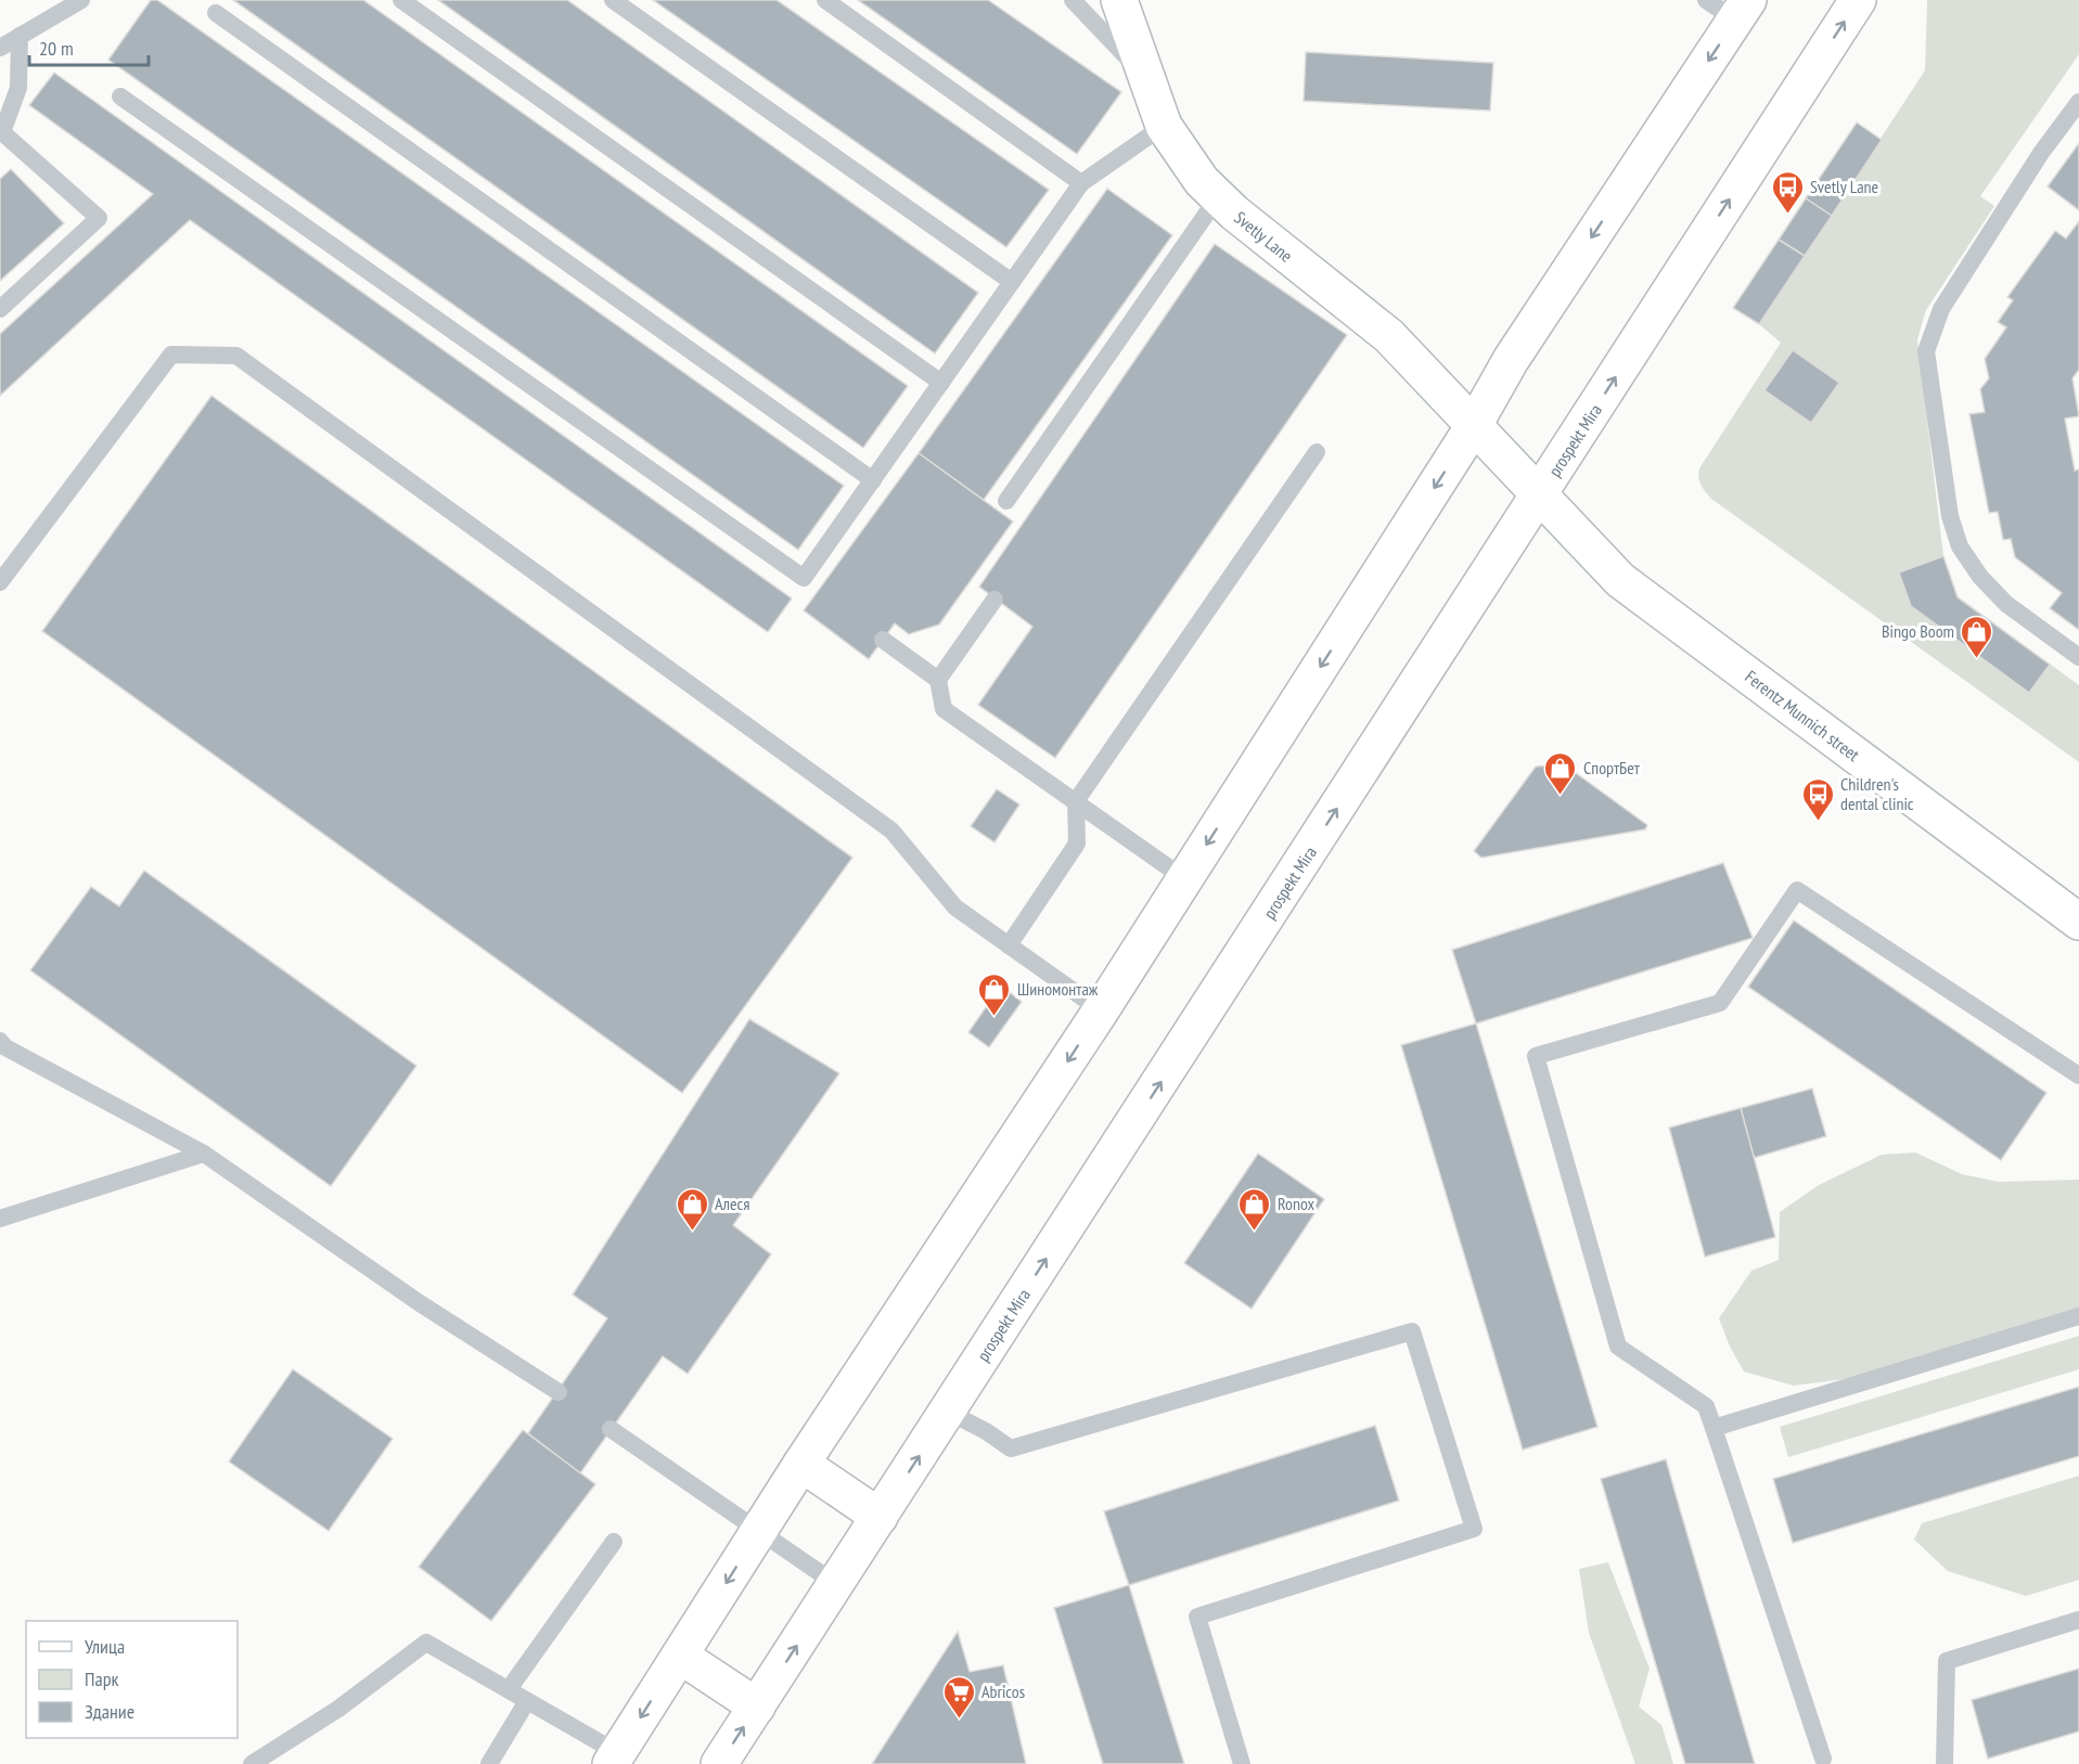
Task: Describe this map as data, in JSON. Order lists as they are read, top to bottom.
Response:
{
  "streets": {
    "main road": ["Svetly Lane", "prospekt Mira", "Ferentz Munnich street"]
  },
  "crossings": [
    ["Svetly Lane", "prospekt Mira"],
    ["Svetly Lane", "Ferentz Munnich street"],
    ["prospekt Mira", "Ferentz Munnich street"]
  ],
  "places": {
    "bus stop": ["Svetly Lane", "Children's dental clinic"],
    "shop": [
      "Bingo Boom",
      "СпортБет",
      "Шиномонтаж",
      "Алеся",
      "Ronox"
    ],
    "supermarket": ["Abricos"]
  },
  "legend": ["Улица", "Парк", "Здание"],
  "scale_bar": "20 m"
}
